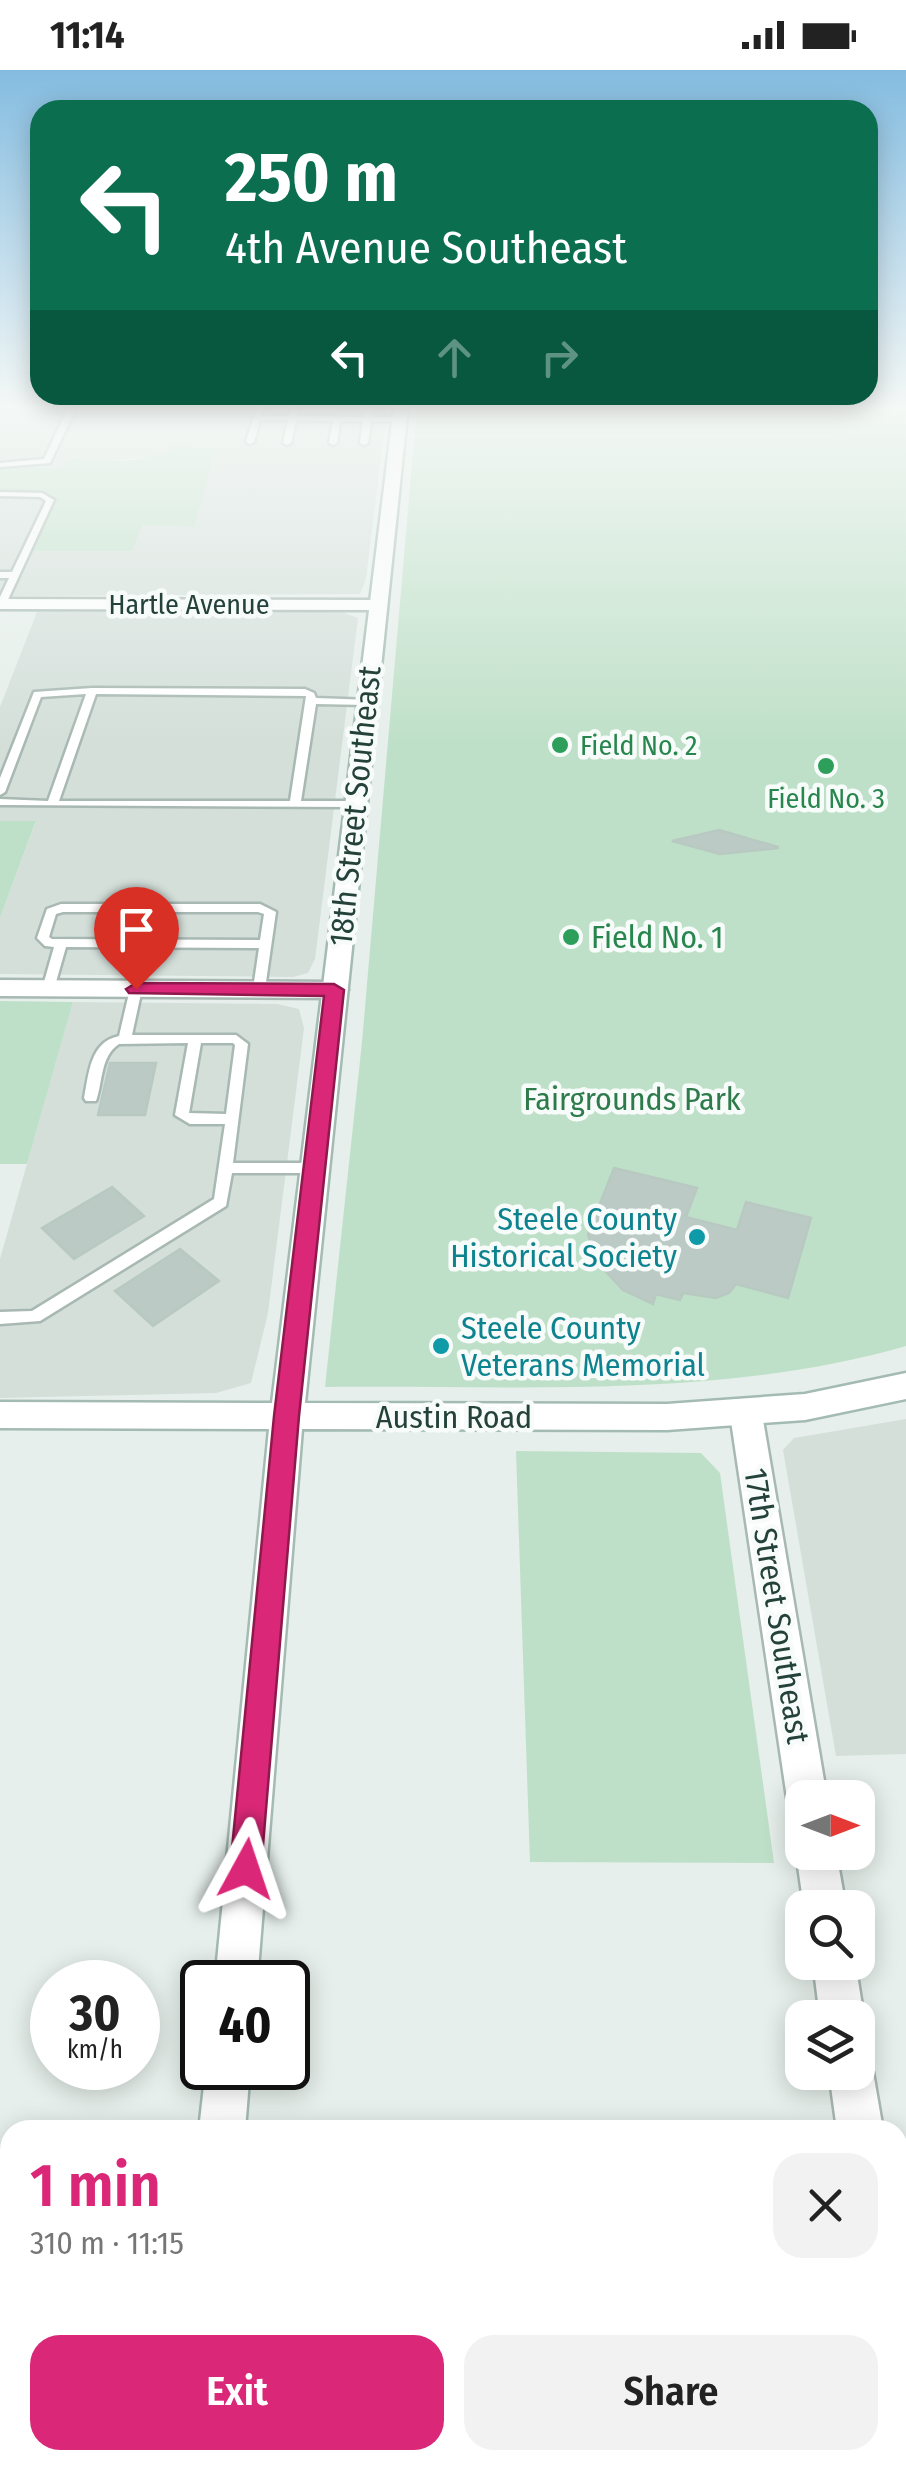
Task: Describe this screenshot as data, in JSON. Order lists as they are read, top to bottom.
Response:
{
  "streets": {
    "street": [
      "Hartle Avenue",
      "18th Street Southeast",
      "Austin Road",
      "17th Street Southeast"
    ]
  },
  "crossings": [
    ["Hartle Avenue", "18th Street Southeast"],
    ["18th Street Southeast", "Austin Road"],
    ["Austin Road", "17th Street Southeast"]
  ],
  "parks": ["Fairgrounds Park"],
  "places": [
    "Field No. 2",
    "Field No. 3",
    "Field No. 1",
    "Steele County Historical Society",
    "Steele County Veterans Memorial"
  ],
  "north": "right",
  "page": {
    "status": "11:14",
    "turn": ["250 m", "4th Avenue Southeast"],
    "speed": "30 km/h",
    "limit": "40",
    "heading": ["1 min", "310 m · 11:15"],
    "buttons": ["Exit", "Share"]
  }
}
